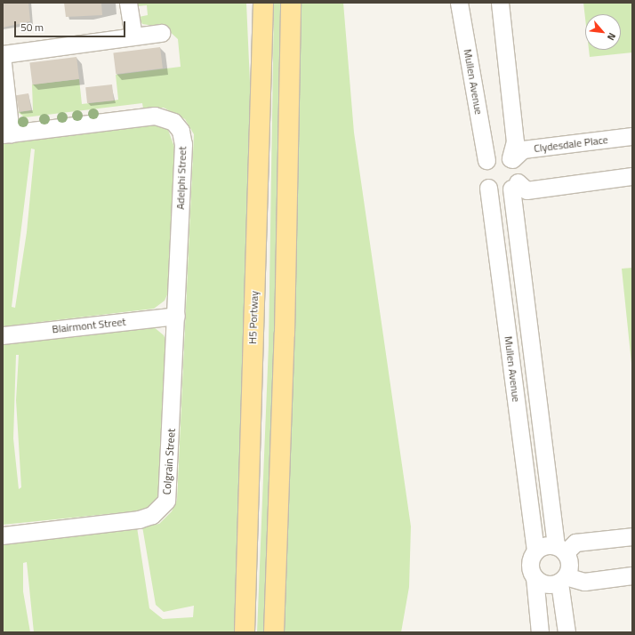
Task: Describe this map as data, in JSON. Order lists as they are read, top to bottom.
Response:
{
  "streets": {
    "main road": ["H5 Portway"],
    "street": [
      "Mullen Avenue",
      "Clydesdale Place",
      "Adelphi Street",
      "Blairmont Street",
      "Colgrain Street"
    ]
  },
  "crossings": [
    ["Mullen Avenue", "Clydesdale Place"],
    ["Adelphi Street", "Blairmont Street"],
    ["Adelphi Street", "Colgrain Street"],
    ["Blairmont Street", "Colgrain Street"]
  ],
  "scale_bar": "50 m",
  "north": "bottom right"
}
